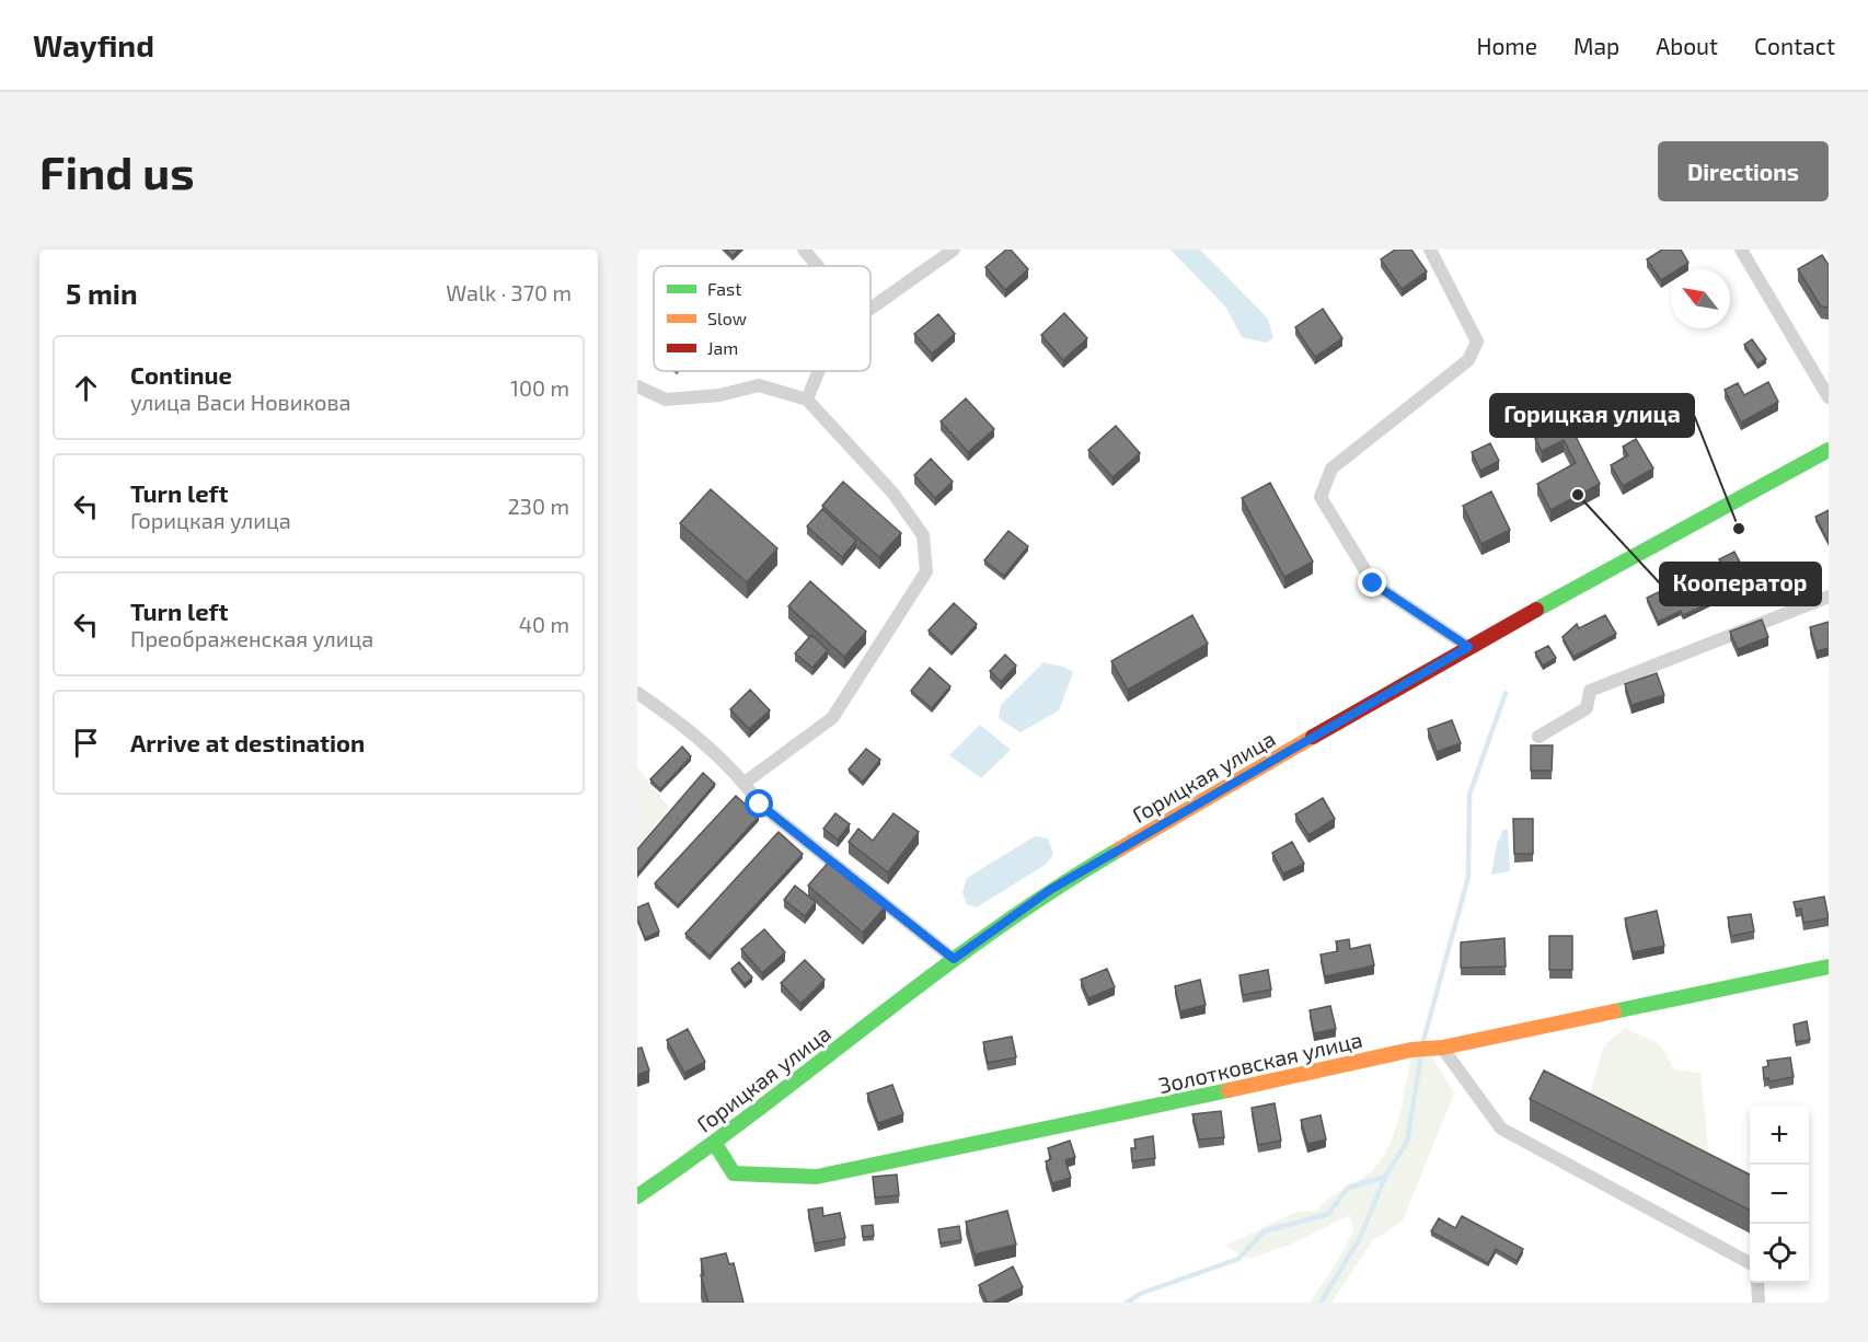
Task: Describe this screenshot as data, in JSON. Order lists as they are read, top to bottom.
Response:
{
  "streets": {
    "main road": ["Горицкая улица", "Золотковская улица"]
  },
  "crossings": [
    ["Горицкая улица", "Золотковская улица"]
  ],
  "places": ["Кооператор", "Горицкая улица"],
  "legend": ["Fast", "Slow", "Jam"],
  "north": "top left",
  "page": {
    "header": "Wayfind",
    "nav": [
      "Home",
      "Map",
      "About",
      "Contact"
    ],
    "buttons": "Directions",
    "title": "Find us",
    "heading": ["5 min", "Walk · 370 m"],
    "list": [
      ["Continue", "улица Васи Новикова", "100 m"],
      ["Turn left", "Горицкая улица", "230 m"],
      ["Turn left", "Преображенская улица", "40 m"],
      "Arrive at destination"
    ],
    "map_buttons": ["+", "−"]
  }
}
